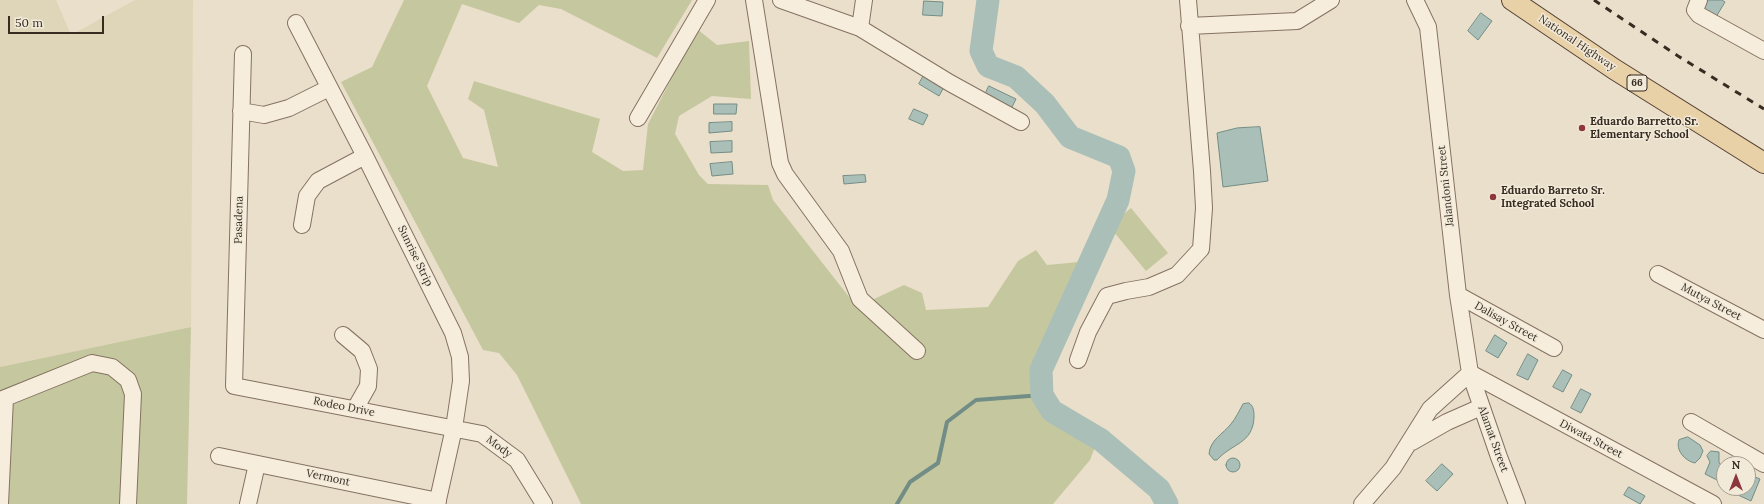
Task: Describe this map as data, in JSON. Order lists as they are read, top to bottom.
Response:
{
  "streets": {
    "main road": ["National Highway", "66"],
    "street": [
      "Jalandoni Street",
      "Pasadena",
      "Sunrise Strip",
      "Mutya Street",
      "Dalisay Street",
      "Rodeo Drive",
      "Alamat Street",
      "Diwata Street",
      "Mody",
      "Vermont"
    ]
  },
  "crossings": [
    ["Jalandoni Street", "Dalisay Street"],
    ["Jalandoni Street", "Alamat Street"],
    ["Jalandoni Street", "Diwata Street"],
    ["Pasadena", "Rodeo Drive"],
    ["Sunrise Strip", "Rodeo Drive"],
    ["Sunrise Strip", "Mody"],
    ["Sunrise Strip", "Vermont"],
    ["Rodeo Drive", "Mody"],
    ["Alamat Street", "Diwata Street"]
  ],
  "places": ["Eduardo Barretto Sr. Elementary School", "Eduardo Barreto Sr. Integrated School"],
  "scale_bar": "50 m",
  "north": "top"
}
